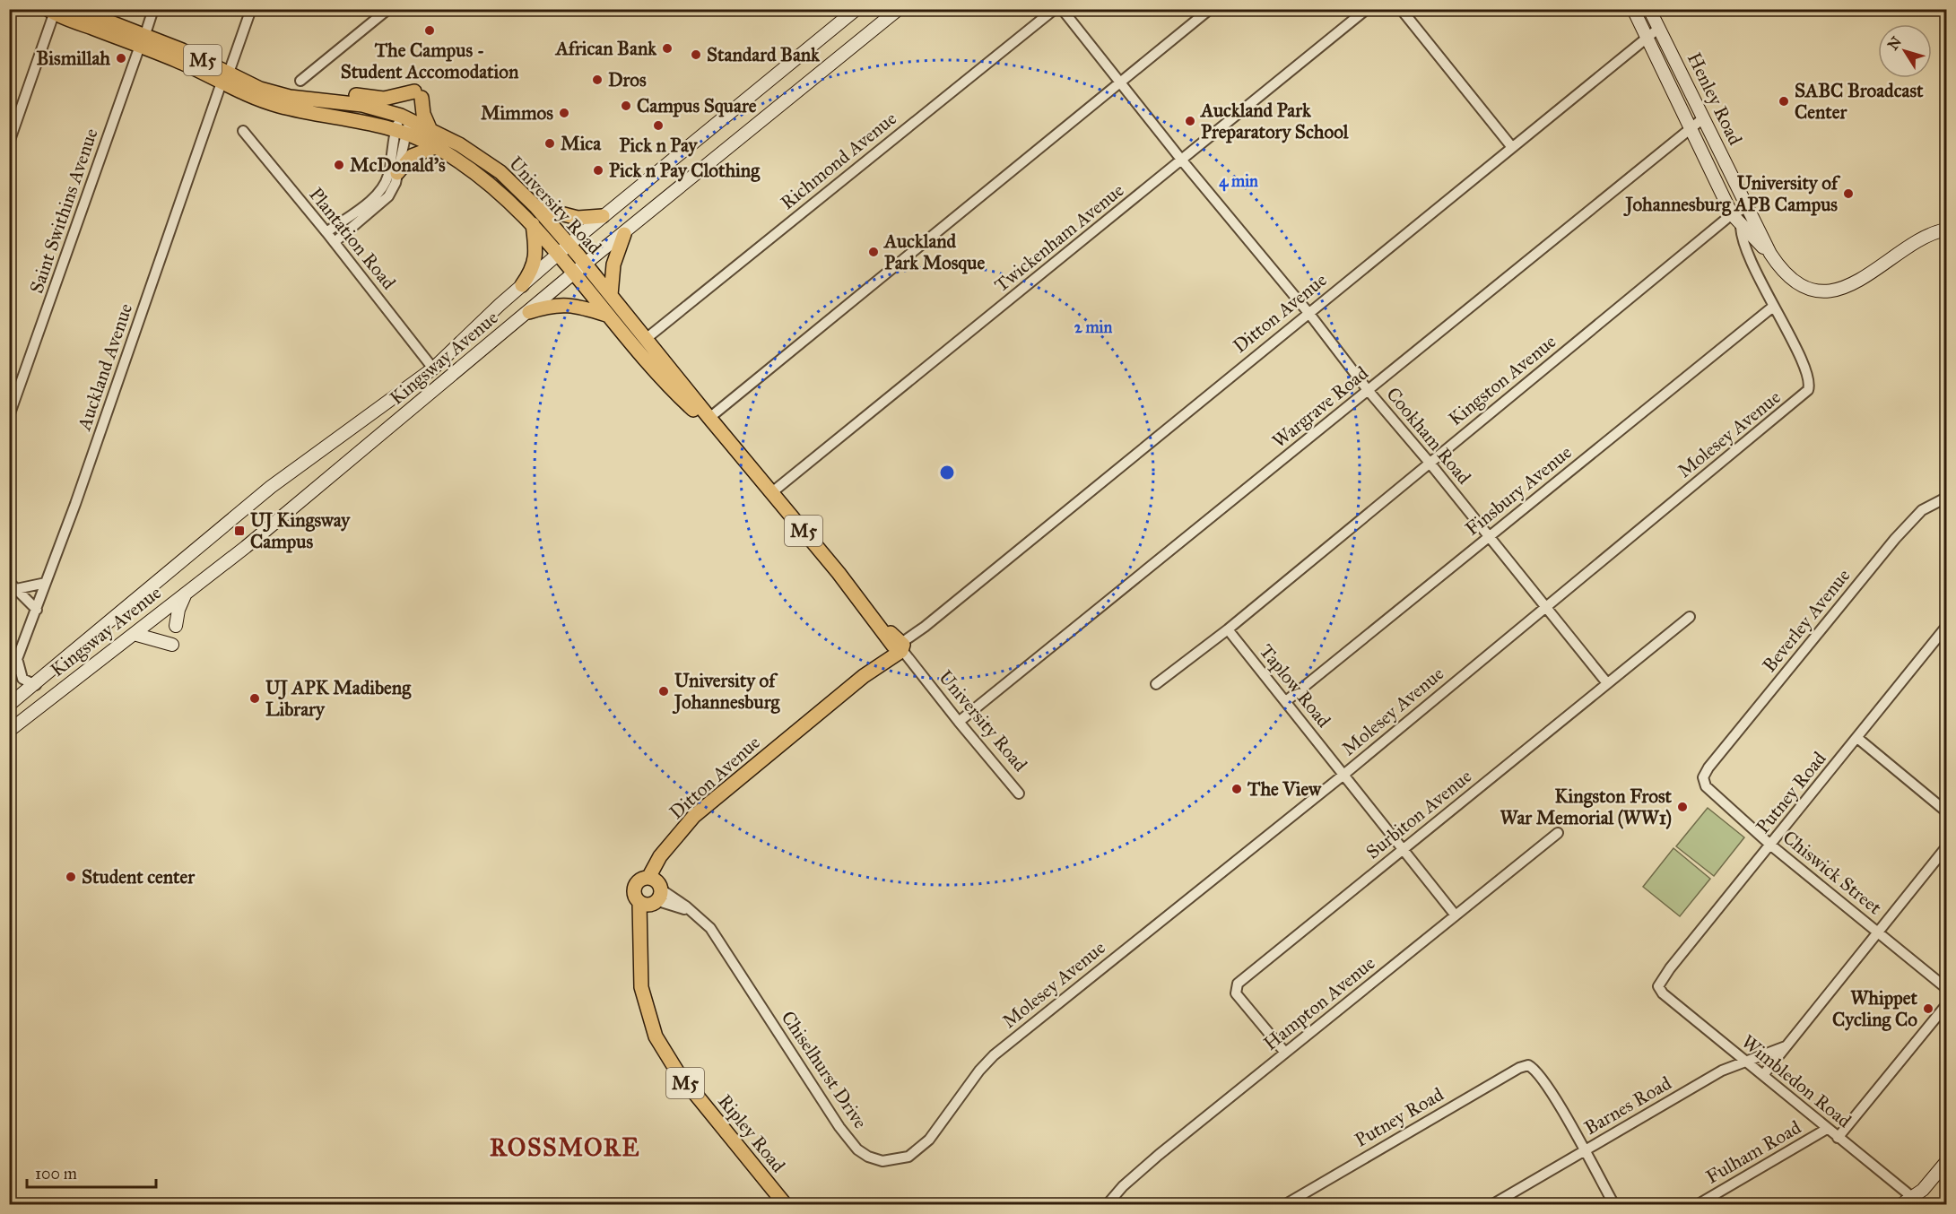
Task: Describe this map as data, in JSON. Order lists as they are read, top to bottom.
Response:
{
  "streets": {
    "main road": [
      "M5",
      "Henley Road",
      "University Road",
      "Ditton Avenue",
      "Kingsway Avenue",
      "Ripley Road"
    ],
    "street": [
      "Richmond Avenue",
      "Saint Swithins Avenue",
      "Twickenham Avenue",
      "Plantation Road",
      "Auckland Avenue",
      "Kingston Avenue",
      "Wargrave Road",
      "Molesey Avenue",
      "Cookham Road",
      "Finsbury Avenue",
      "Beverley Avenue",
      "Taplow Road",
      "Putney Road",
      "Surbiton Avenue",
      "Chiswick Street",
      "Hampton Avenue",
      "Chiselhurst Drive",
      "Wimbledon Road",
      "Barnes Road",
      "Fulham Road"
    ]
  },
  "crossings": [
    ["Henley Road", "Ditton Avenue"],
    ["Henley Road", "Kingston Avenue"],
    ["Henley Road", "Wargrave Road"],
    ["Henley Road", "Molesey Avenue"],
    ["Henley Road", "Finsbury Avenue"],
    ["Richmond Avenue", "University Road"],
    ["University Road", "Saint Swithins Avenue"],
    ["University Road", "Twickenham Avenue"],
    ["University Road", "Ditton Avenue"],
    ["University Road", "Kingsway Avenue"],
    ["University Road", "Auckland Avenue"],
    ["University Road", "Wargrave Road"],
    ["Twickenham Avenue", "Cookham Road"],
    ["Plantation Road", "Kingsway Avenue"],
    ["Ditton Avenue", "Cookham Road"],
    ["Ditton Avenue", "Chiselhurst Drive"],
    ["Ditton Avenue", "Ripley Road"],
    ["Kingston Avenue", "Cookham Road"],
    ["Kingston Avenue", "Taplow Road"],
    ["Wargrave Road", "Cookham Road"],
    ["Molesey Avenue", "Cookham Road"],
    ["Molesey Avenue", "Taplow Road"],
    ["Molesey Avenue", "Chiselhurst Drive"],
    ["Cookham Road", "Finsbury Avenue"],
    ["Cookham Road", "Surbiton Avenue"],
    ["Finsbury Avenue", "Taplow Road"],
    ["Beverley Avenue", "Chiswick Street"],
    ["Taplow Road", "Surbiton Avenue"],
    ["Taplow Road", "Hampton Avenue"],
    ["Putney Road", "Chiswick Street"],
    ["Putney Road", "Wimbledon Road"],
    ["Putney Road", "Barnes Road"],
    ["Surbiton Avenue", "Hampton Avenue"],
    ["Chiselhurst Drive", "Ripley Road"],
    ["Wimbledon Road", "Barnes Road"],
    ["Wimbledon Road", "Fulham Road"]
  ],
  "districts": ["ROSSMORE"],
  "places": {
    "other": [
      "The Campus - Student Accomodation",
      "African Bank",
      "Standard Bank",
      "Bismillah",
      "Dros",
      "SABC Broadcast Center",
      "Campus Square",
      "Mimmos",
      "Auckland Park Preparatory School",
      "Pick n Pay",
      "Mica",
      "McDonald's",
      "Pick n Pay Clothing",
      "University of Johannesburg APB Campus",
      "Auckland Park Mosque",
      "University of Johannesburg",
      "UJ APK Madibeng Library",
      "The View",
      "Kingston Frost War Memorial (WW1)",
      "Student center",
      "Whippet Cycling Co"
    ],
    "transit": ["UJ Kingsway Campus"]
  },
  "scale_bar": "100 m",
  "north": "top left",
  "rings": ["4 min", "2 min"]
}
